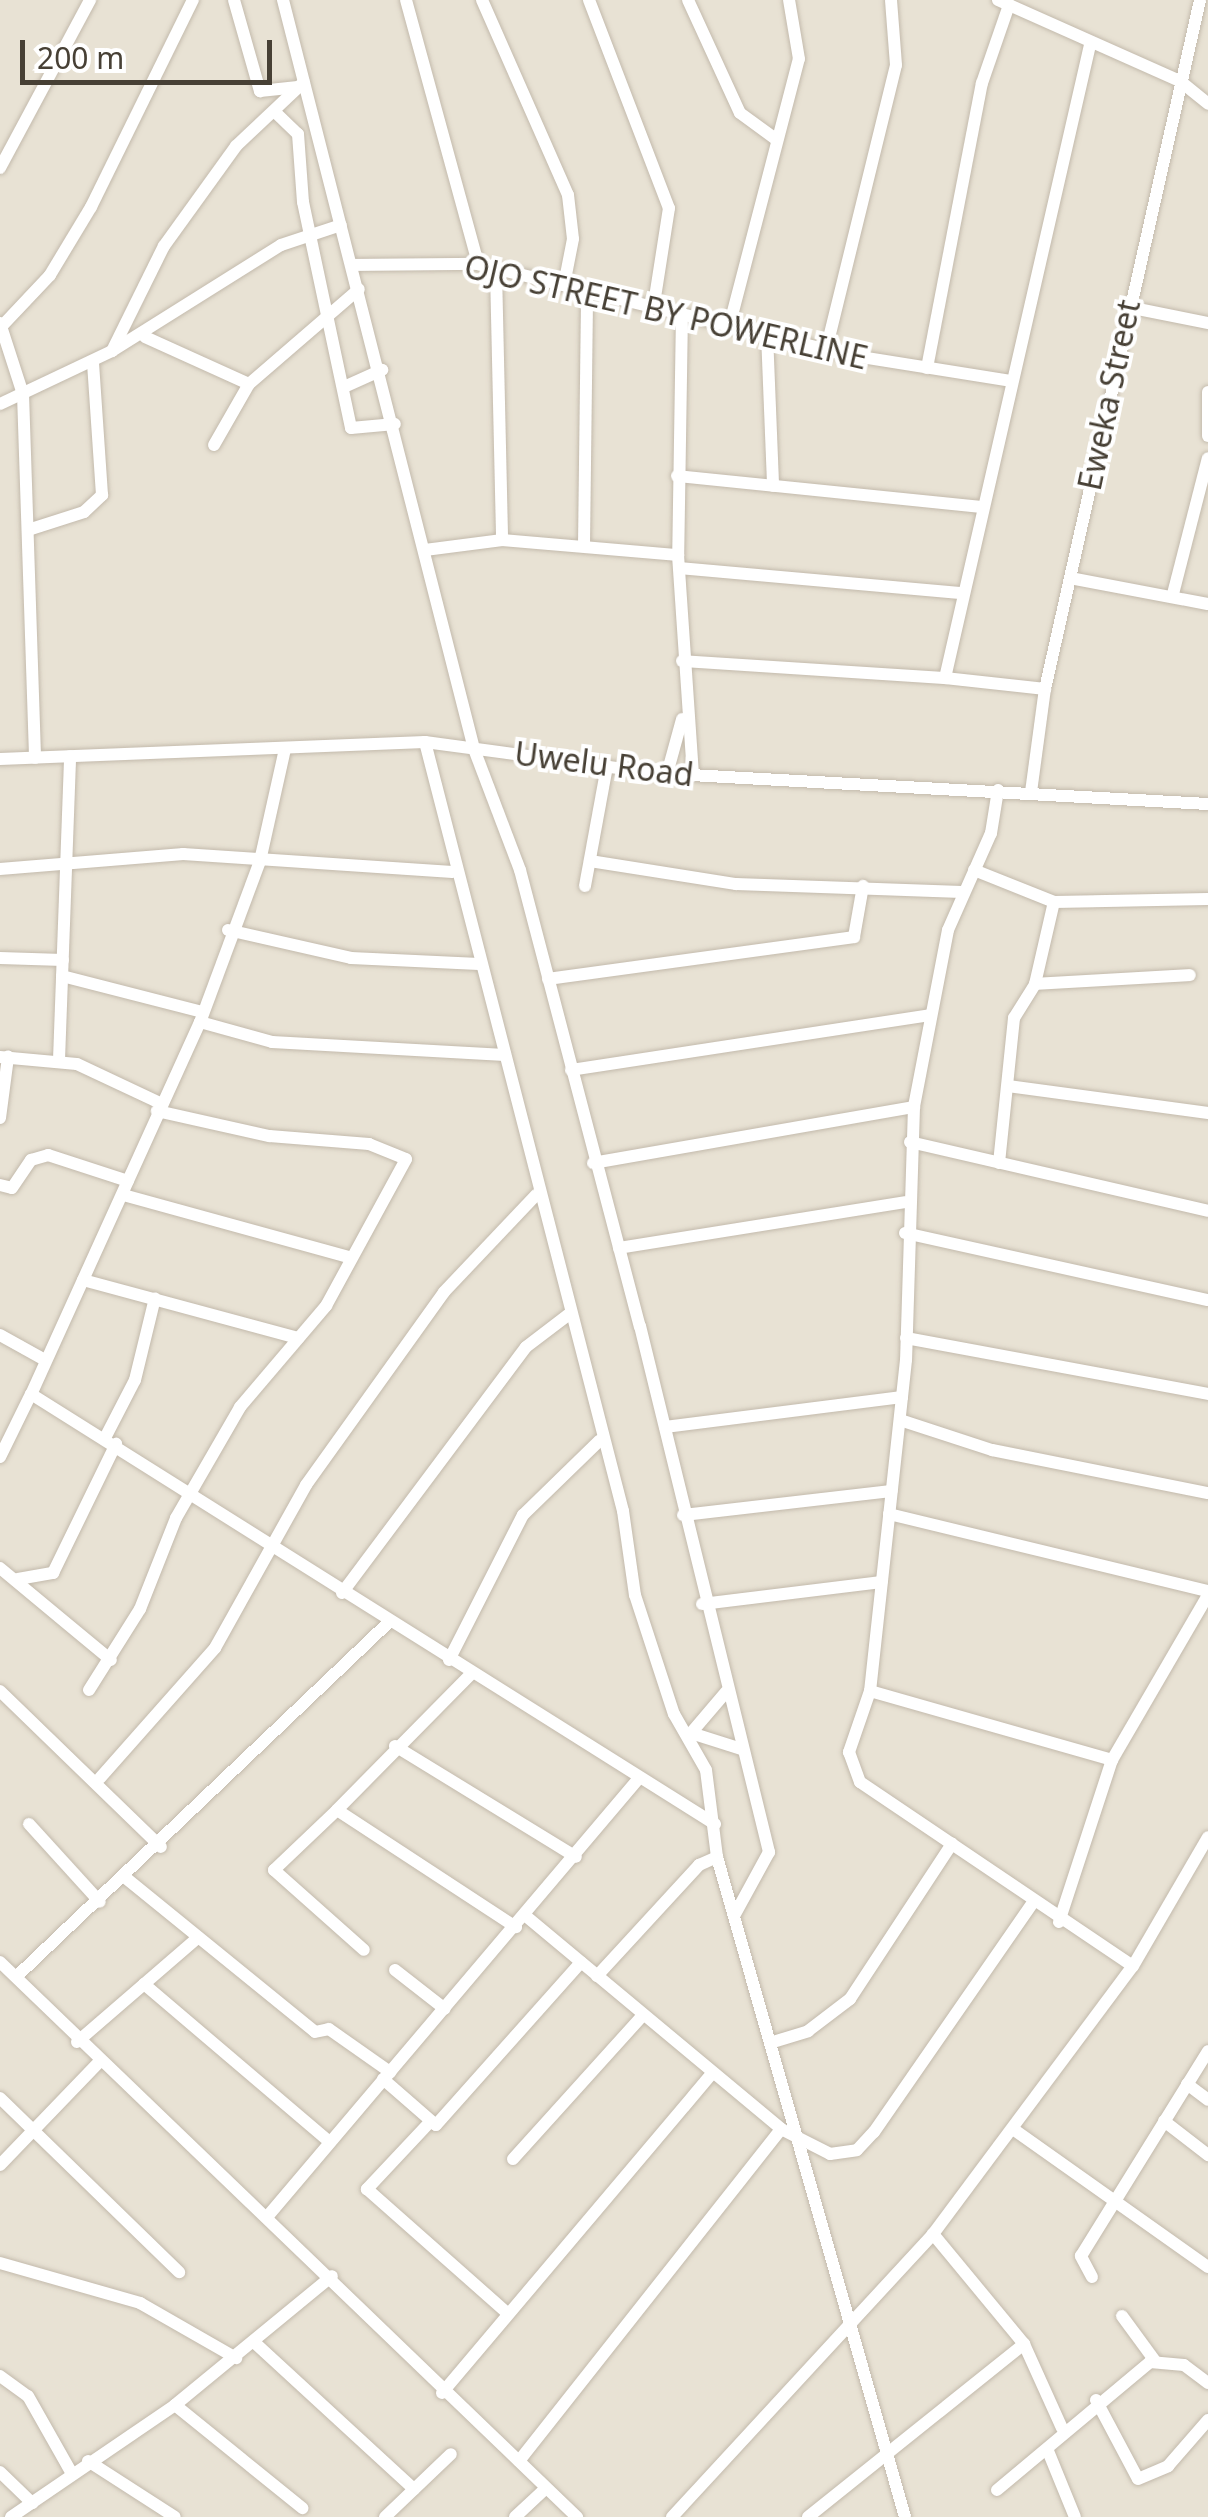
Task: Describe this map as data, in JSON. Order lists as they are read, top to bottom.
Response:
{
  "streets": {
    "street": ["OJO STREET BY POWERLINE", "Eweka Street", "Uwelu Road"]
  },
  "crossings": [
    ["Eweka Street", "Uwelu Road"]
  ],
  "scale_bar": "200 m"
}
